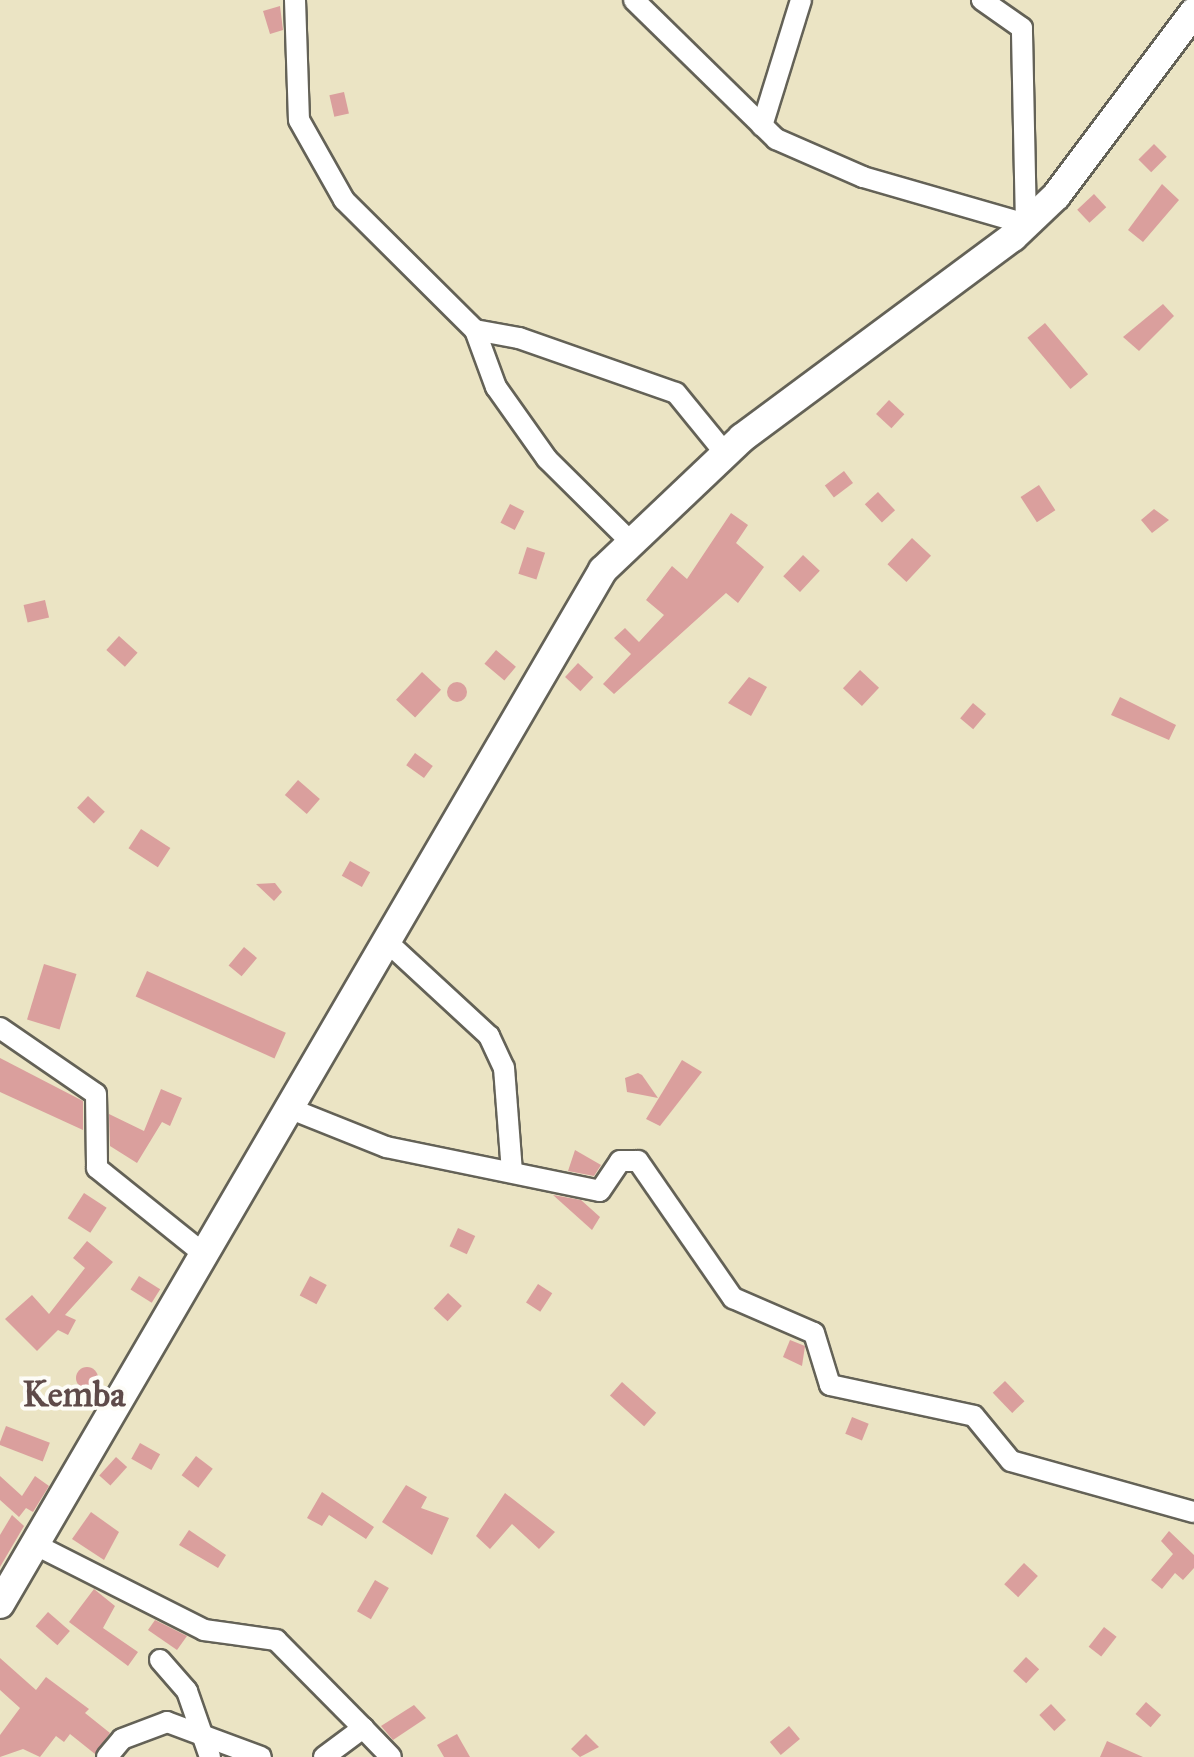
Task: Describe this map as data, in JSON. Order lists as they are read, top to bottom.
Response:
{
  "districts": ["Kemba"]
}
